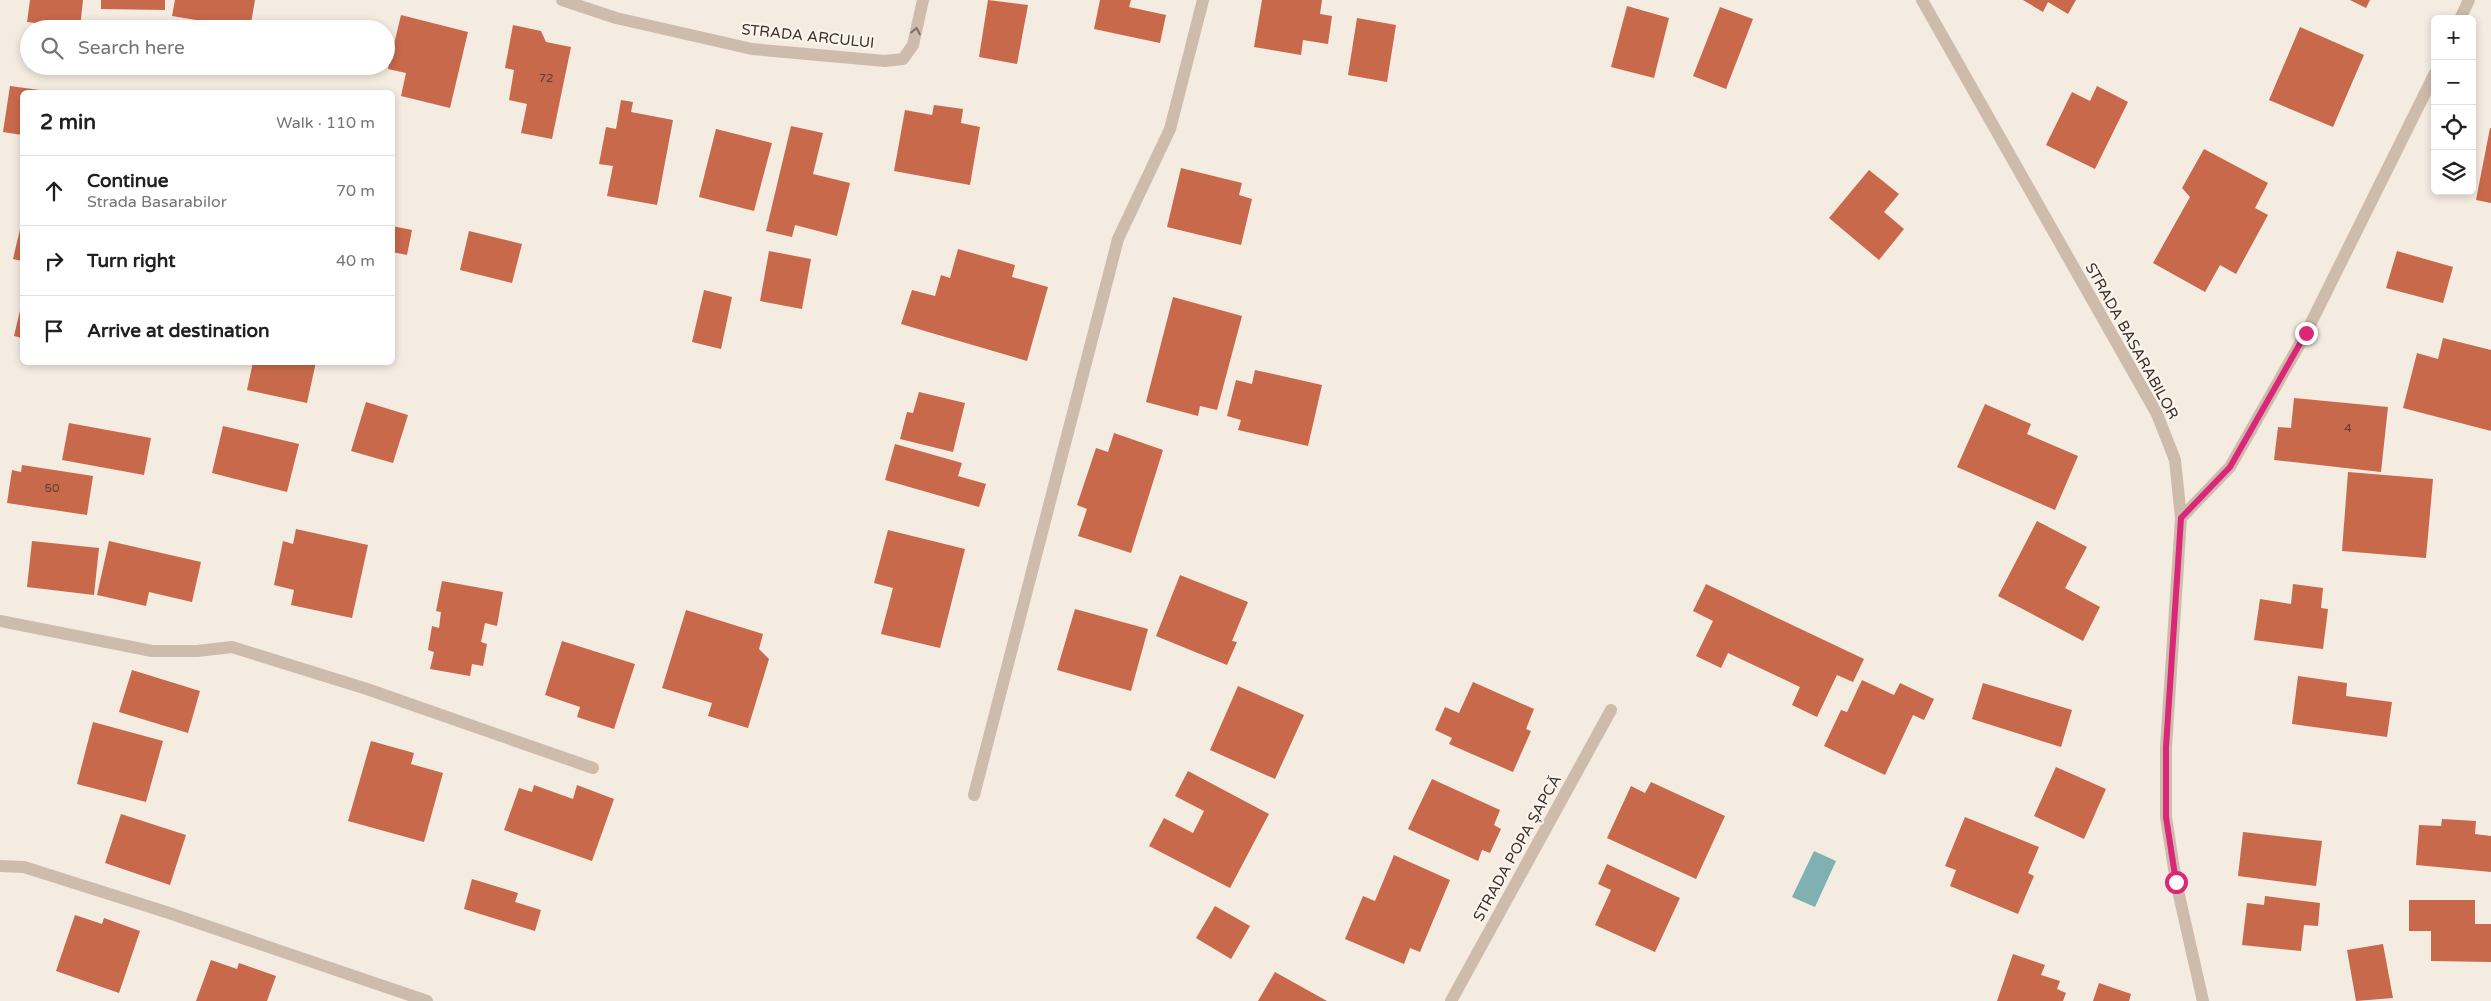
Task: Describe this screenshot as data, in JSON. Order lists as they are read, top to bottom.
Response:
{
  "streets": {
    "street": ["STRADA ARCULUI", "STRADA BASARABILOR", "STRADA POPA ȘAPCĂ"]
  },
  "one_way": ["STRADA ARCULUI"],
  "house_numbers": ["72", "4", "50"],
  "page": {
    "map_buttons": ["+", "−"],
    "search": "Search here",
    "heading": ["2 min", "Walk · 110 m"],
    "list": [
      ["Continue", "Strada Basarabilor", "70 m"],
      ["Turn right", "40 m"],
      "Arrive at destination"
    ]
  }
}
